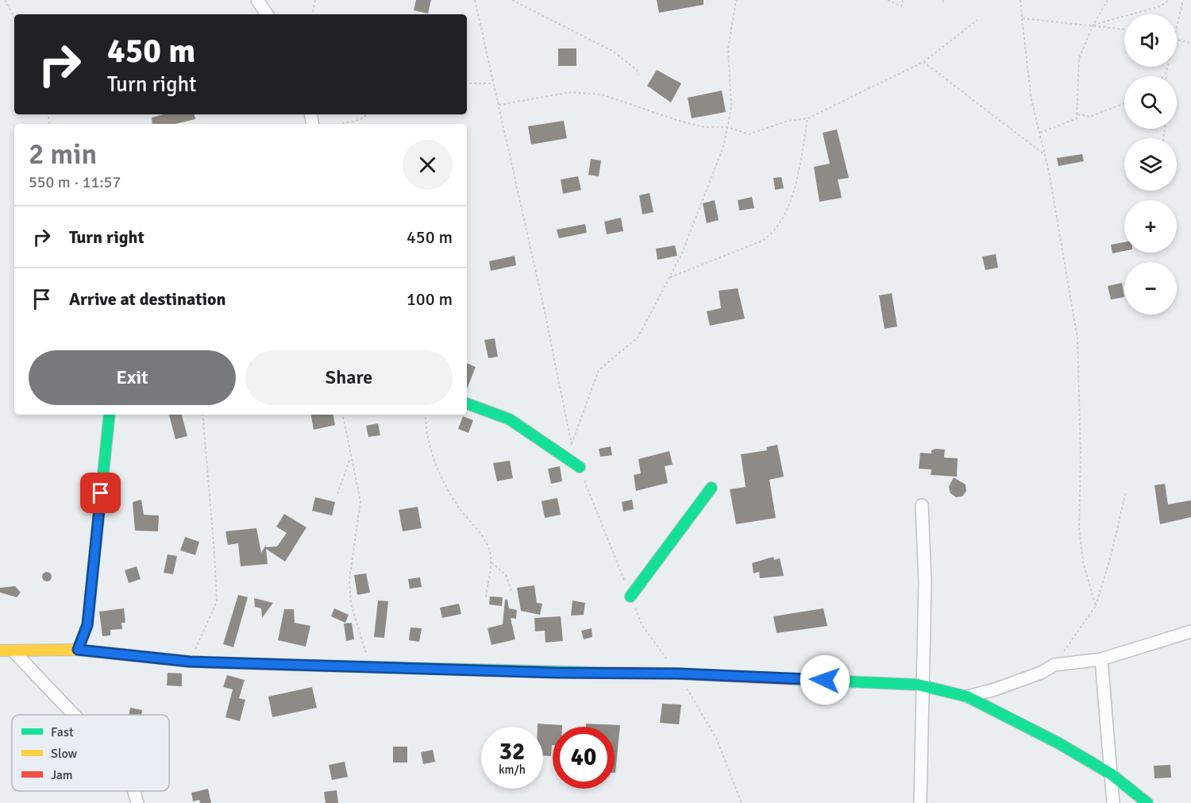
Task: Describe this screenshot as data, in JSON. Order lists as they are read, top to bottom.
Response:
{
  "legend": ["Fast", "Slow", "Jam"],
  "page": {
    "map_buttons": ["+", "−"],
    "turn": ["450 m", "Turn right"],
    "heading": ["2 min", "550 m · 11:57"],
    "list": [
      {
        "name": "Turn right",
        "value": "450 m"
      },
      {
        "name": "Arrive at destination",
        "value": "100 m"
      }
    ],
    "buttons": ["Exit", "Share"],
    "speed": "32 km/h",
    "limit": "40"
  }
}
